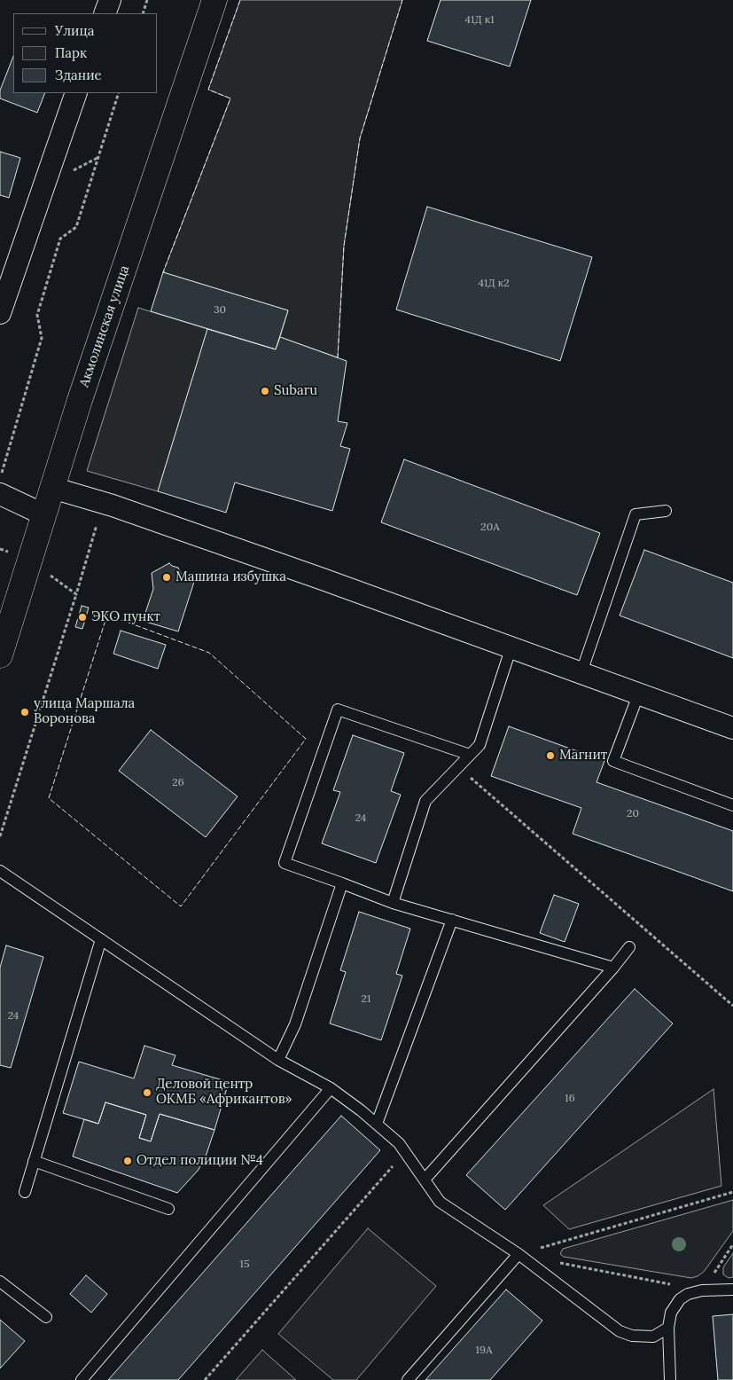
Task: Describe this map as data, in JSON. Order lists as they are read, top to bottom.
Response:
{
  "streets": {
    "main road": ["Акмолинская улица"]
  },
  "places": [
    "Subaru",
    "Машина избушка",
    "ЭКО пункт",
    "улица Маршала Воронова",
    "Магнит",
    "Деловой центр ОКМБ «Африкантов»",
    "Отдел полиции №4"
  ],
  "house_numbers": [
    "41Д к1",
    "41Д к2",
    "30",
    "20А",
    "26",
    "20",
    "24",
    "21",
    "24",
    "16",
    "15",
    "19А"
  ],
  "legend": ["Улица", "Парк", "Здание"]
}
